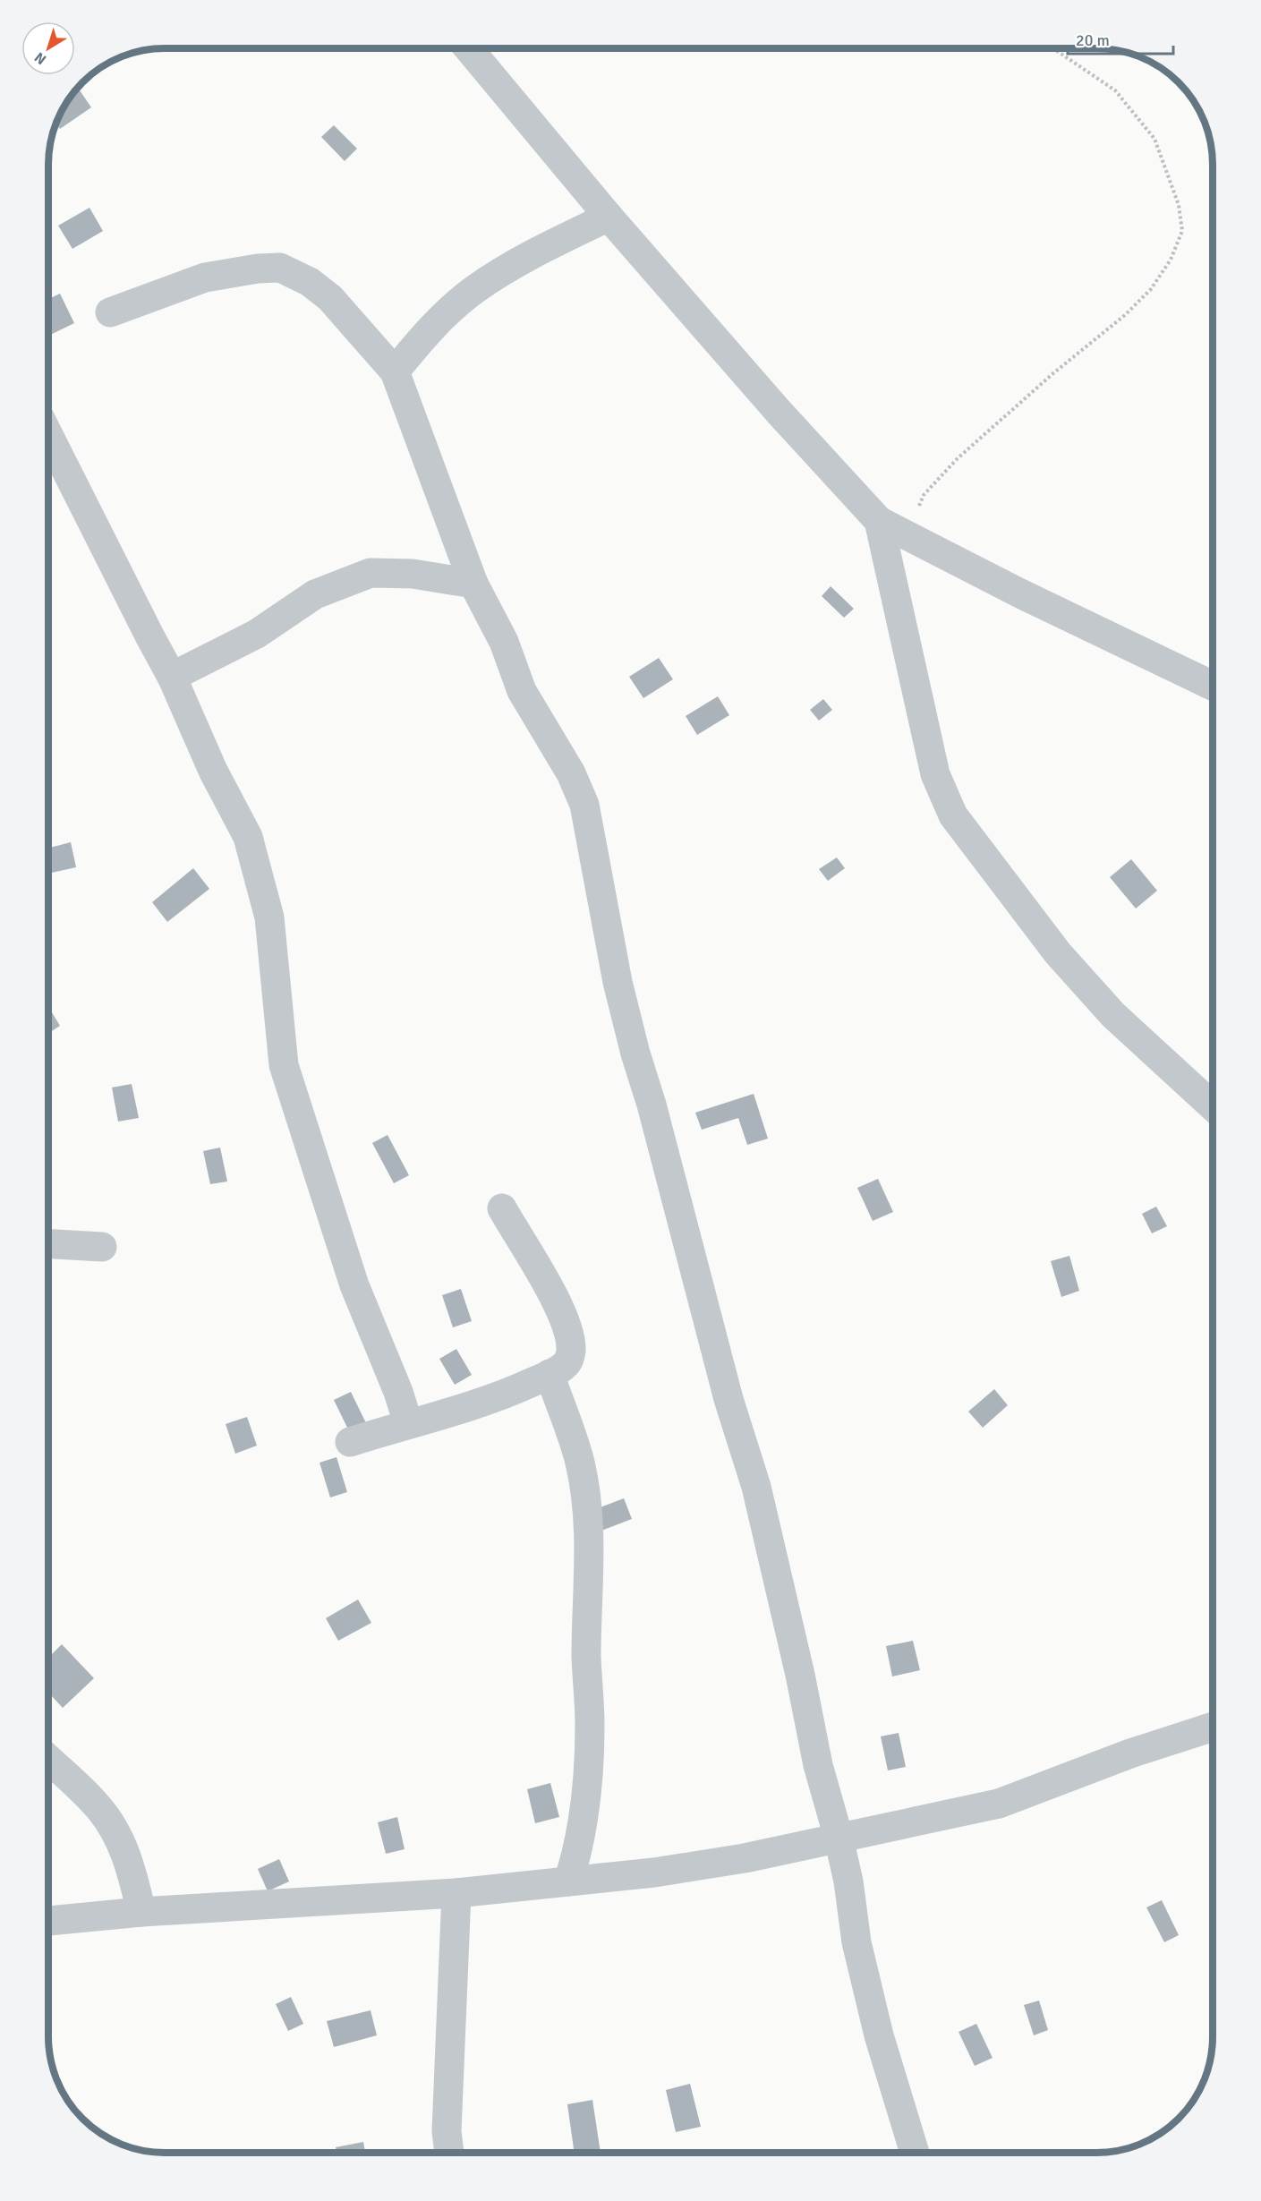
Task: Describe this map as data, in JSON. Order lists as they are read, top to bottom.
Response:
{
  "scale_bar": "20 m",
  "north": "bottom left"
}
